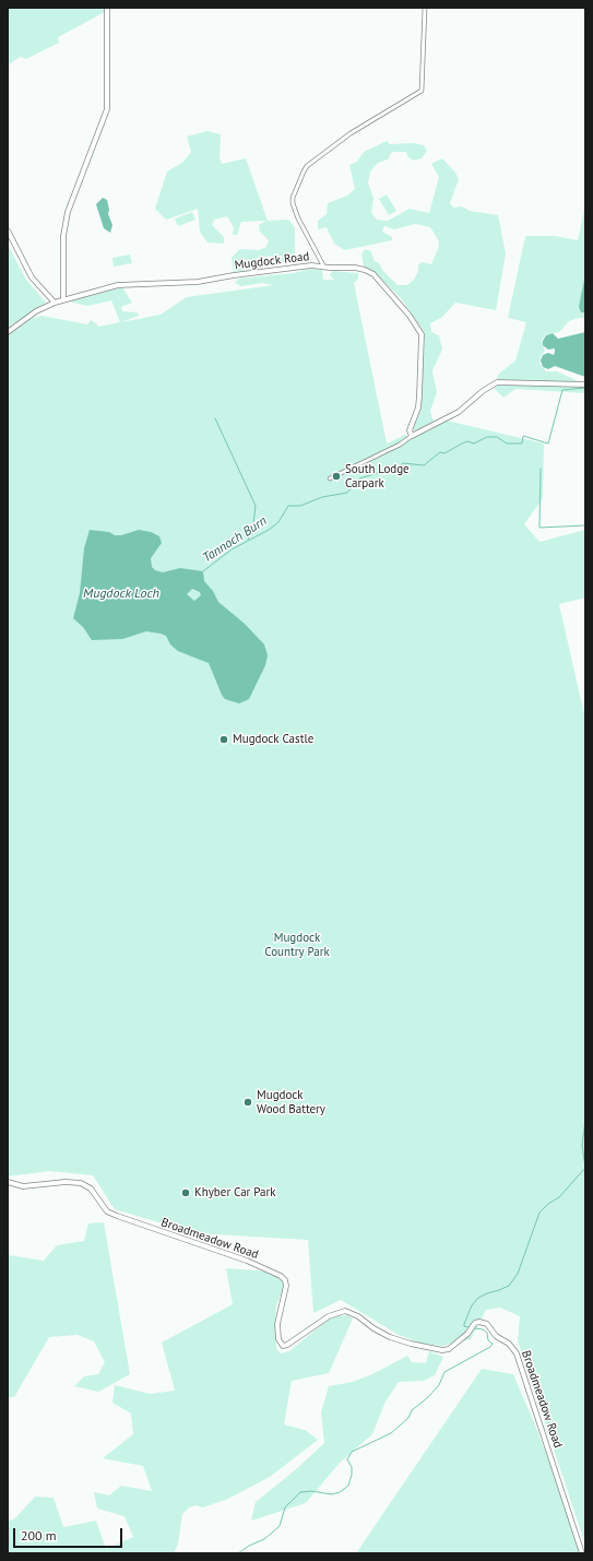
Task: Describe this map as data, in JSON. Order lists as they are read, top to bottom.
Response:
{
  "streets": {
    "street": ["Mugdock Road", "Broadmeadow Road"]
  },
  "water": ["Tannoch Burn", "Mugdock Loch"],
  "parks": ["Mugdock Country Park"],
  "places": [
    "South Lodge Carpark",
    "Mugdock Castle",
    "Mugdock Wood Battery",
    "Khyber Car Park"
  ],
  "scale_bar": "200 m"
}
